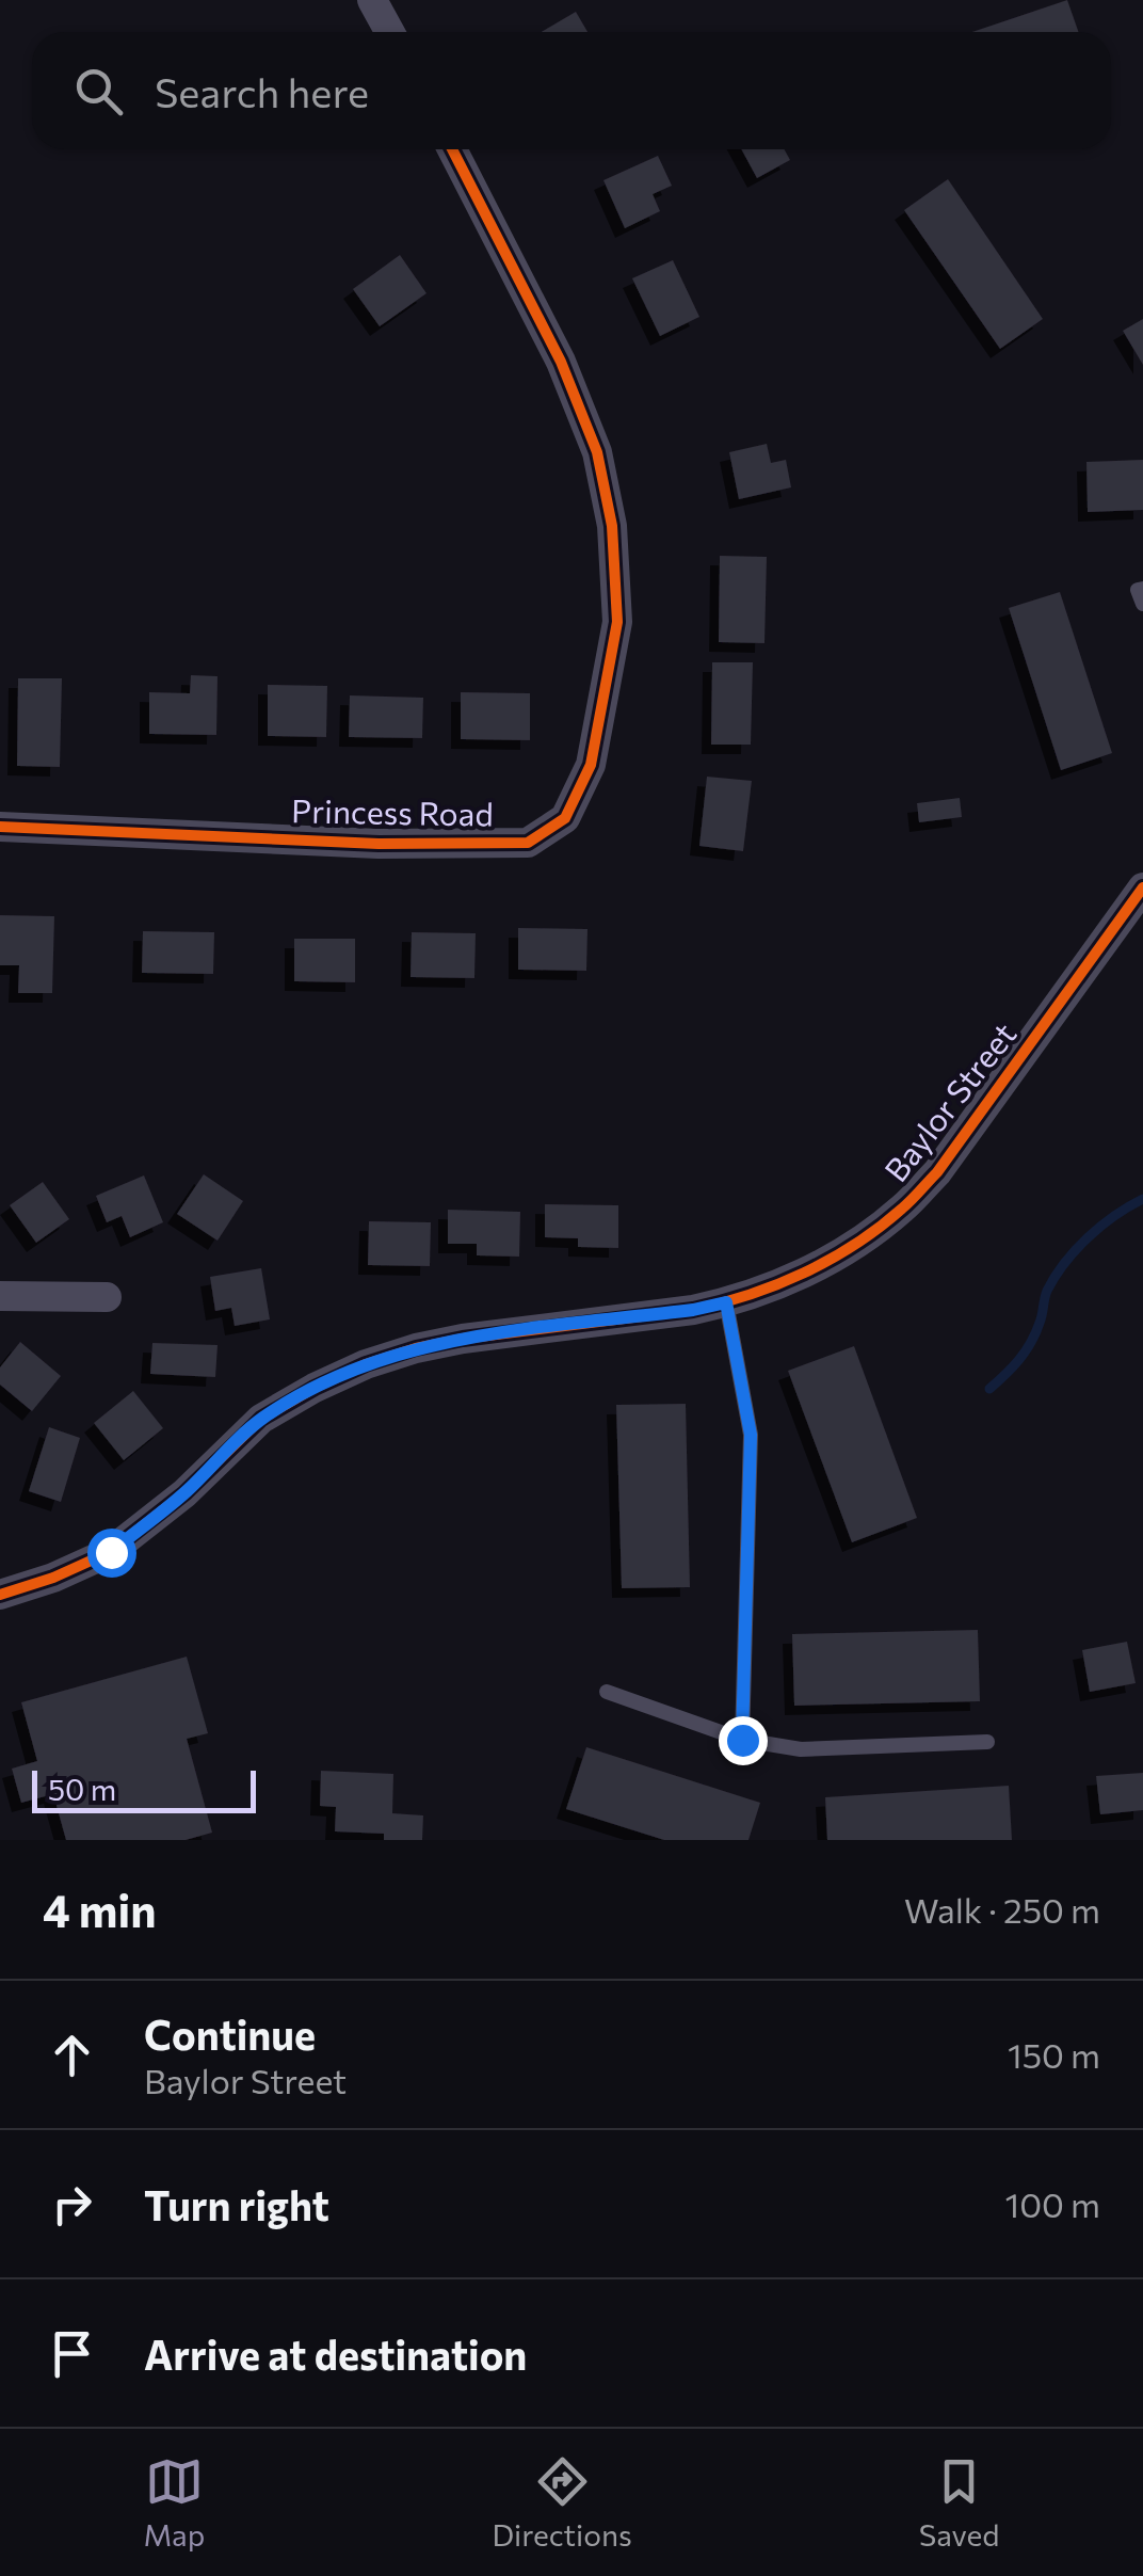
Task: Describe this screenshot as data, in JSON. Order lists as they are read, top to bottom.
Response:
{
  "streets": {
    "street": ["Princess Road", "Baylor Street"]
  },
  "scale_bar": "50 m",
  "page": {
    "search": "Search here",
    "scale": "50 m",
    "heading": ["4 min", "Walk · 250 m"],
    "list": [
      ["Continue", "Baylor Street", "150 m"],
      ["Turn right", "100 m"],
      "Arrive at destination"
    ],
    "nav": ["Map", "Directions", "Saved"]
  }
}
